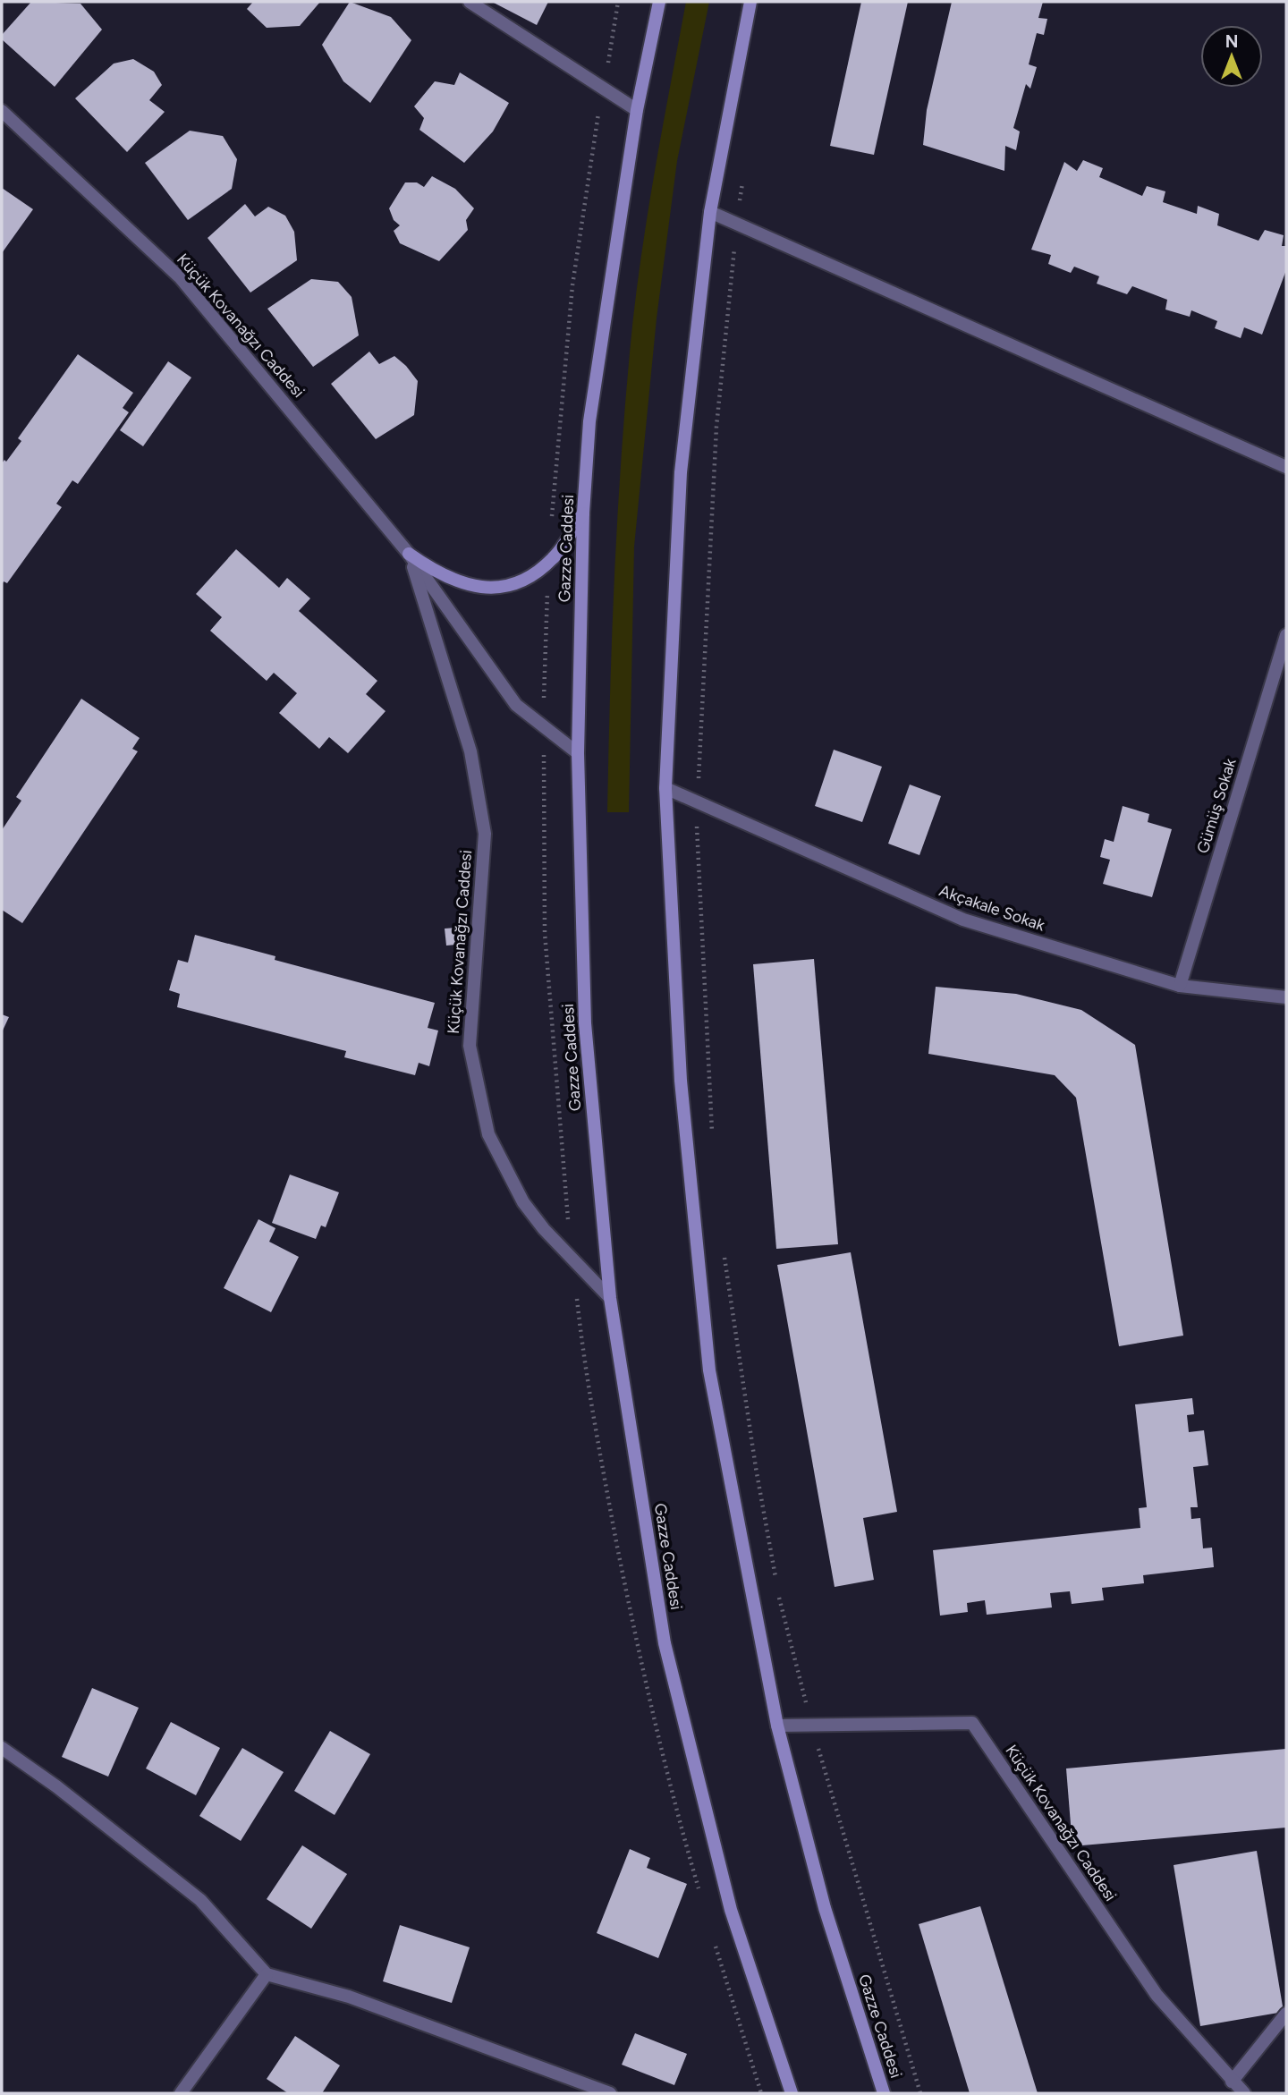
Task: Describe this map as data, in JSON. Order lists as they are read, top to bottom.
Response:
{
  "streets": {
    "main road": ["Gazze Caddesi"],
    "street": ["Küçük Kovanağzı Caddesi", "Gümüş Sokak", "Akçakale Sokak"]
  },
  "crossings": [
    ["Küçük Kovanağzı Caddesi", "Gazze Caddesi"],
    ["Gazze Caddesi", "Akçakale Sokak"],
    ["Gümüş Sokak", "Akçakale Sokak"]
  ],
  "north": "top"
}
